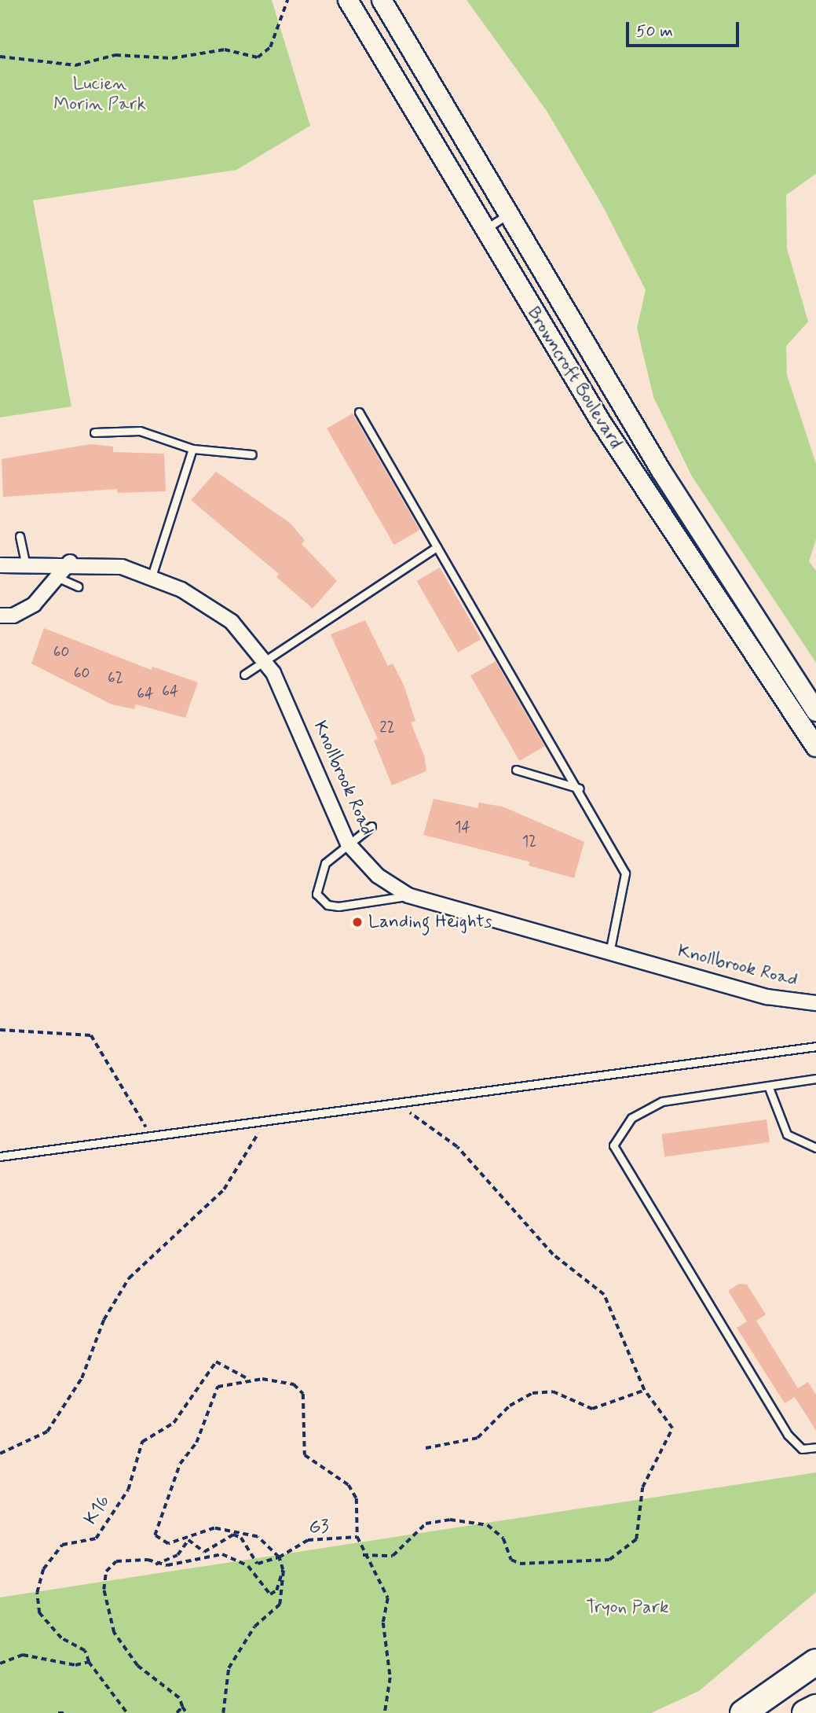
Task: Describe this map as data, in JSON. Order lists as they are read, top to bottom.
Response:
{
  "streets": {
    "main road": ["Browncroft Boulevard"],
    "street": ["Knollbrook Road"],
    "path": ["K16", "G3"]
  },
  "parks": ["Lucien Morin Park", "Tryon Park"],
  "places": ["Landing Heights"],
  "house_numbers": [
    "60",
    "60",
    "62",
    "64",
    "64",
    "22",
    "14",
    "12"
  ],
  "scale_bar": "50 m"
}
